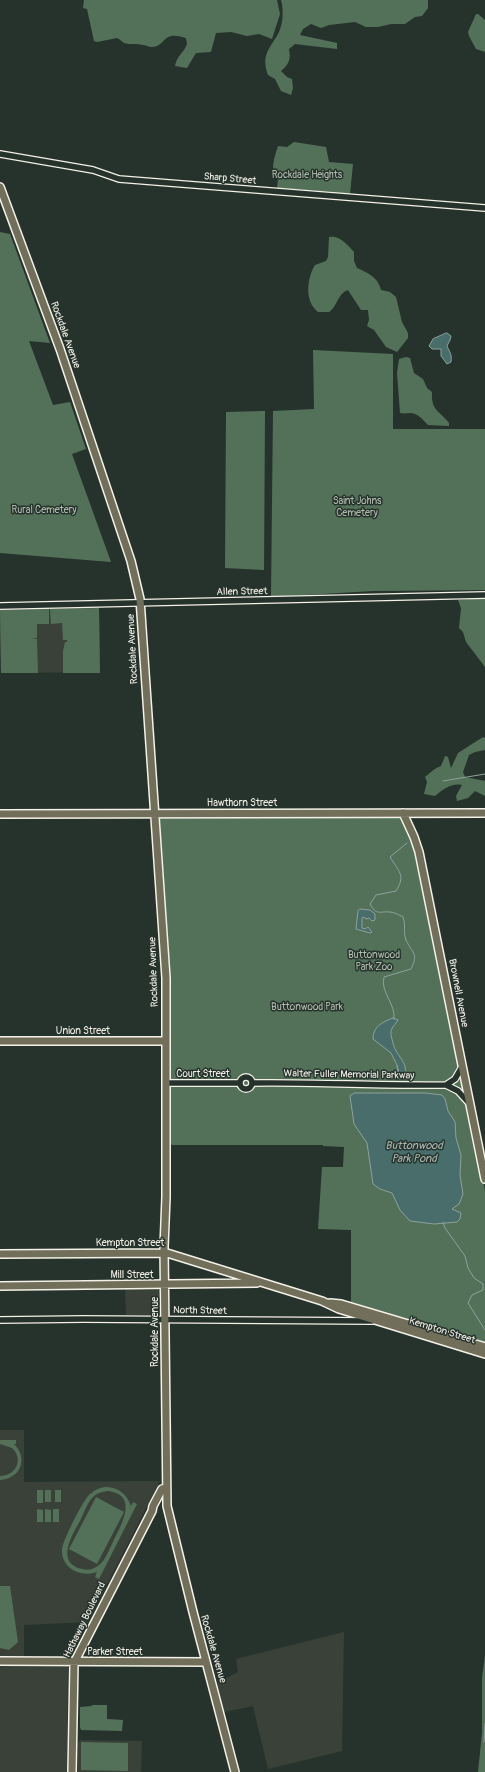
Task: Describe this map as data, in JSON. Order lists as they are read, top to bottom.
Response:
{
  "streets": {
    "main road": [
      "Rockdale Avenue",
      "Hawthorn Street",
      "Brownell Avenue",
      "Union Street",
      "Kempton Street",
      "Mill Street",
      "Hathaway Boulevard",
      "Parker Street"
    ],
    "street": [
      "Sharp Street",
      "Allen Street",
      "Court Street",
      "Walter Fuller Memorial Parkway",
      "North Street"
    ]
  },
  "crossings": [
    ["Rockdale Avenue", "Allen Street"],
    ["Rockdale Avenue", "Hawthorn Street"],
    ["Rockdale Avenue", "Union Street"],
    ["Rockdale Avenue", "Court Street"],
    ["Rockdale Avenue", "Kempton Street"],
    ["Rockdale Avenue", "Mill Street"],
    ["Rockdale Avenue", "North Street"],
    ["Rockdale Avenue", "Hathaway Boulevard"],
    ["Rockdale Avenue", "Parker Street"],
    ["Hawthorn Street", "Brownell Avenue"],
    ["Court Street", "Walter Fuller Memorial Parkway"],
    ["Kempton Street", "Mill Street"],
    ["Kempton Street", "North Street"],
    ["Hathaway Boulevard", "Parker Street"]
  ],
  "water": ["Buttonwood Park Pond"],
  "parks": [
    "Rockdale Heights",
    "Saint Johns Cemetery",
    "Rural Cemetery",
    "Buttonwood Park Zoo",
    "Buttonwood Park"
  ]
}
